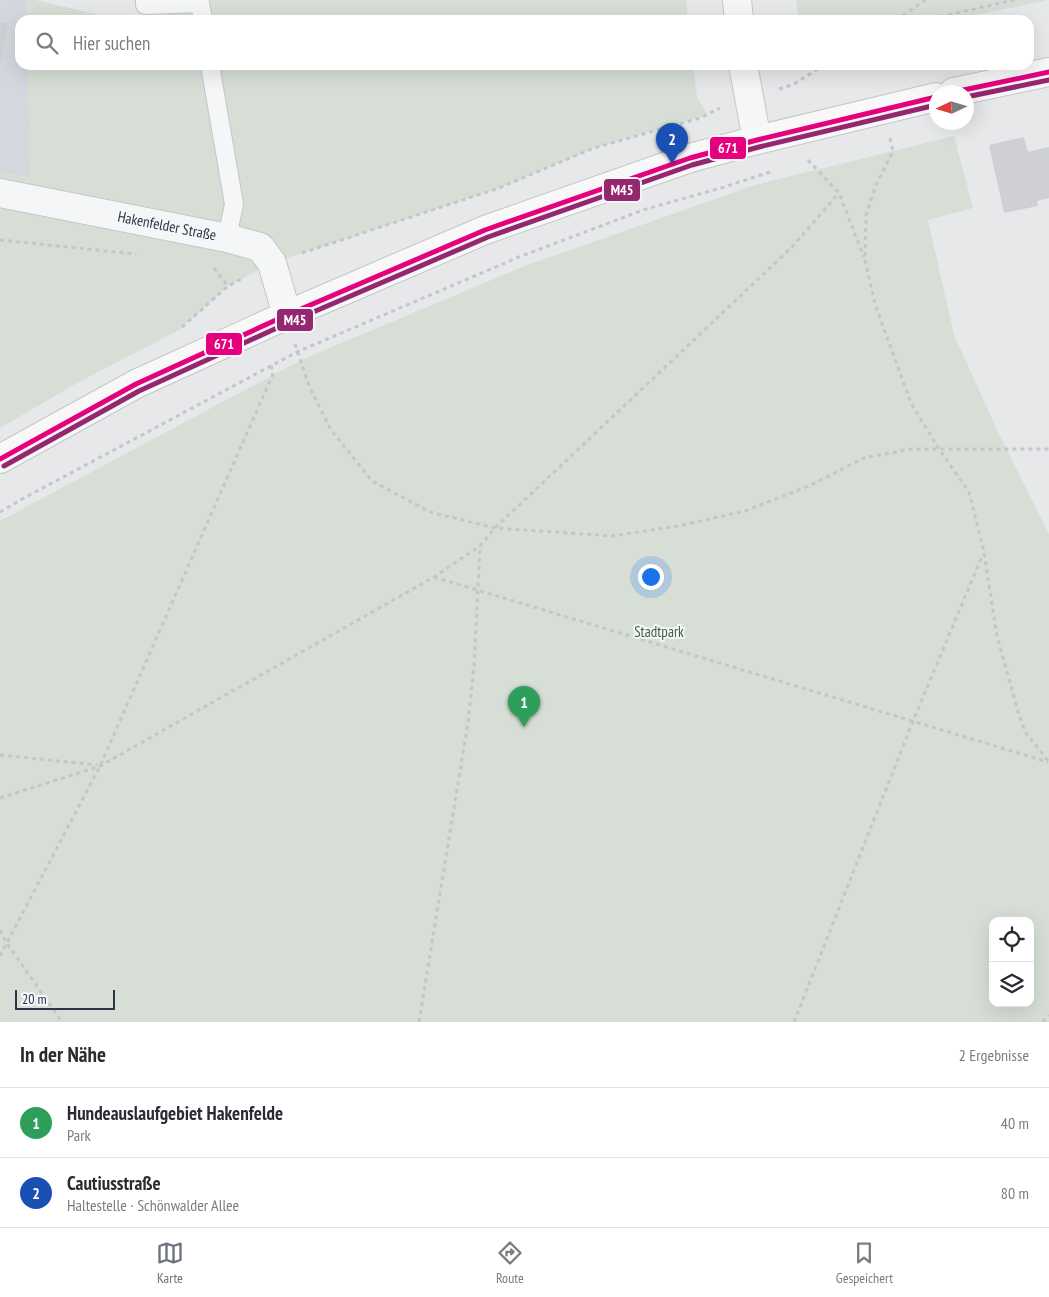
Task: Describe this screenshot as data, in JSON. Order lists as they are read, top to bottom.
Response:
{
  "streets": {
    "street": ["Hakenfelder Straße"]
  },
  "parks": ["Stadtpark"],
  "lines": ["transit line 671", "transit line M45"],
  "scale_bar": "20 m",
  "north": "left",
  "page": {
    "search": "Hier suchen",
    "pins": ["2", "1"],
    "scale": "20 m",
    "heading": ["In der Nähe", "2 Ergebnisse"],
    "list": [
      {
        "mark": "1",
        "name": "Hundeauslaufgebiet Hakenfelde",
        "note": "Park",
        "value": "40 m"
      },
      {
        "mark": "2",
        "name": "Cautiusstraße",
        "note": "Haltestelle · Schönwalder Allee",
        "value": "80 m"
      }
    ],
    "nav": ["Karte", "Route", "Gespeichert"]
  }
}
